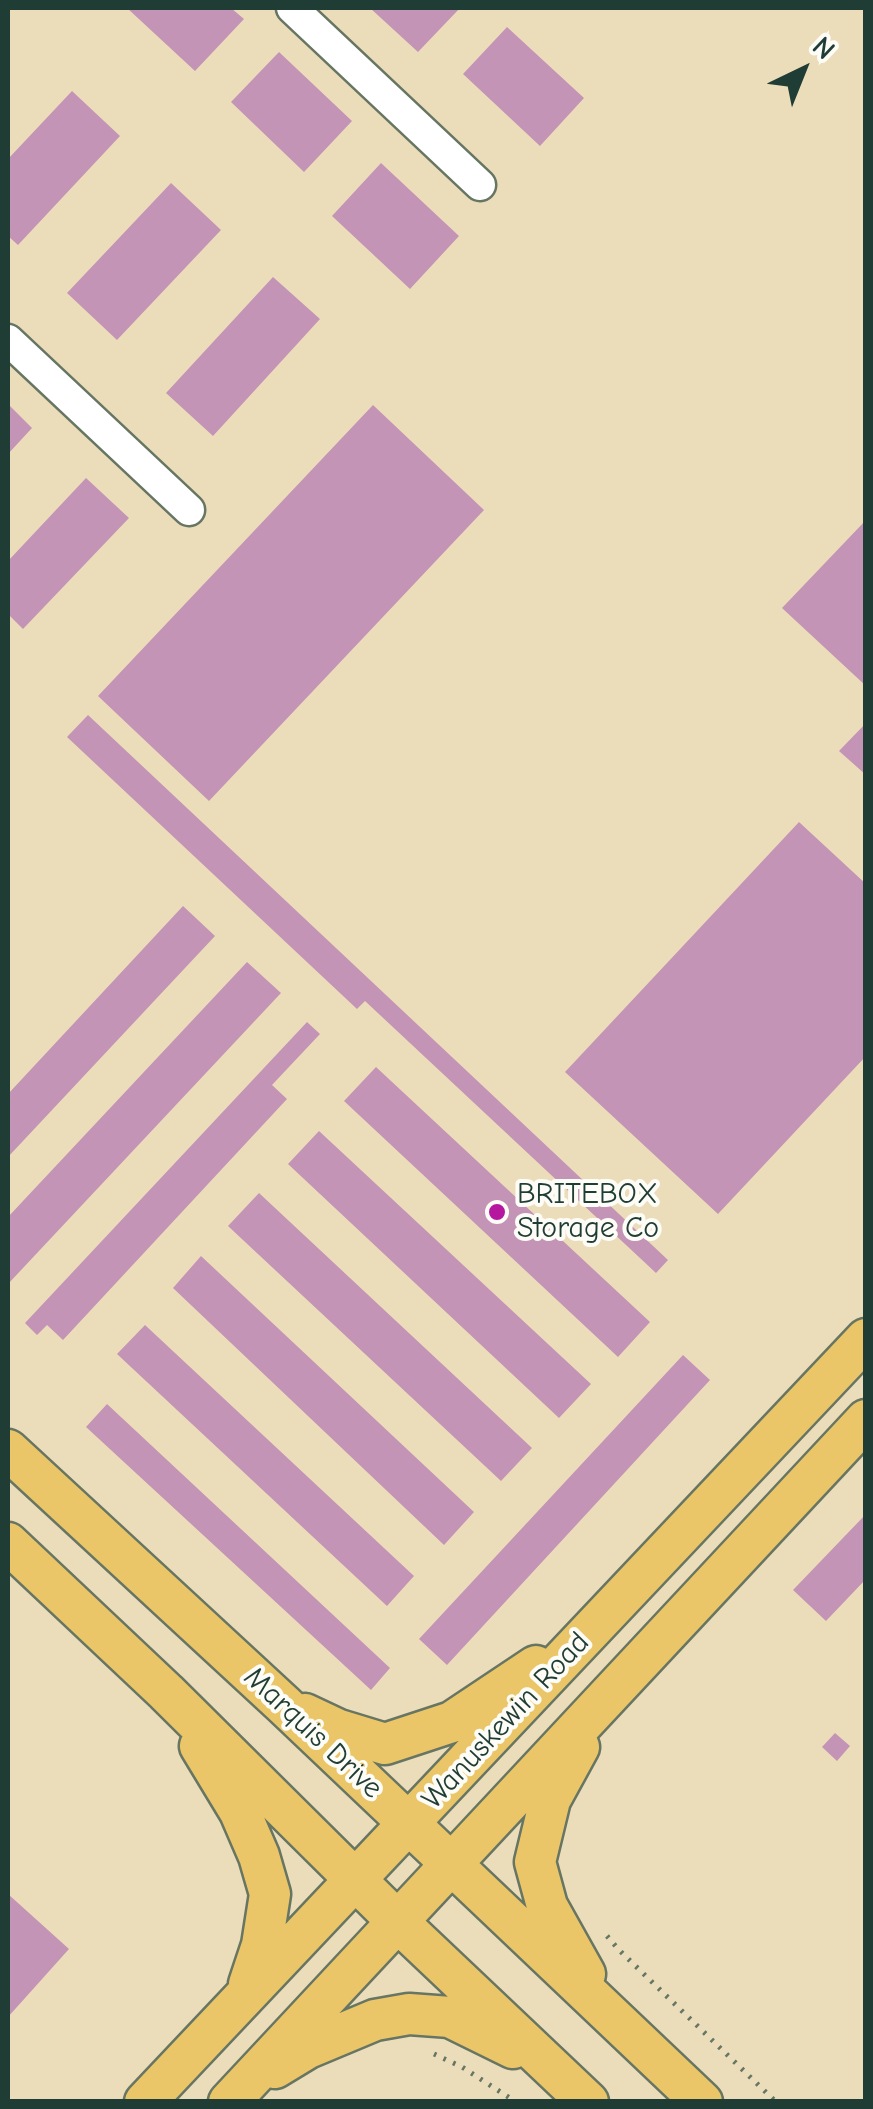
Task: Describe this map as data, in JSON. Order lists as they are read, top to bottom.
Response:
{
  "streets": {
    "main road": ["Wanuskewin Road", "Marquis Drive"]
  },
  "crossings": [
    ["Wanuskewin Road", "Marquis Drive"]
  ],
  "places": ["BRITEBOX Storage Co"],
  "north": "top right"
}
